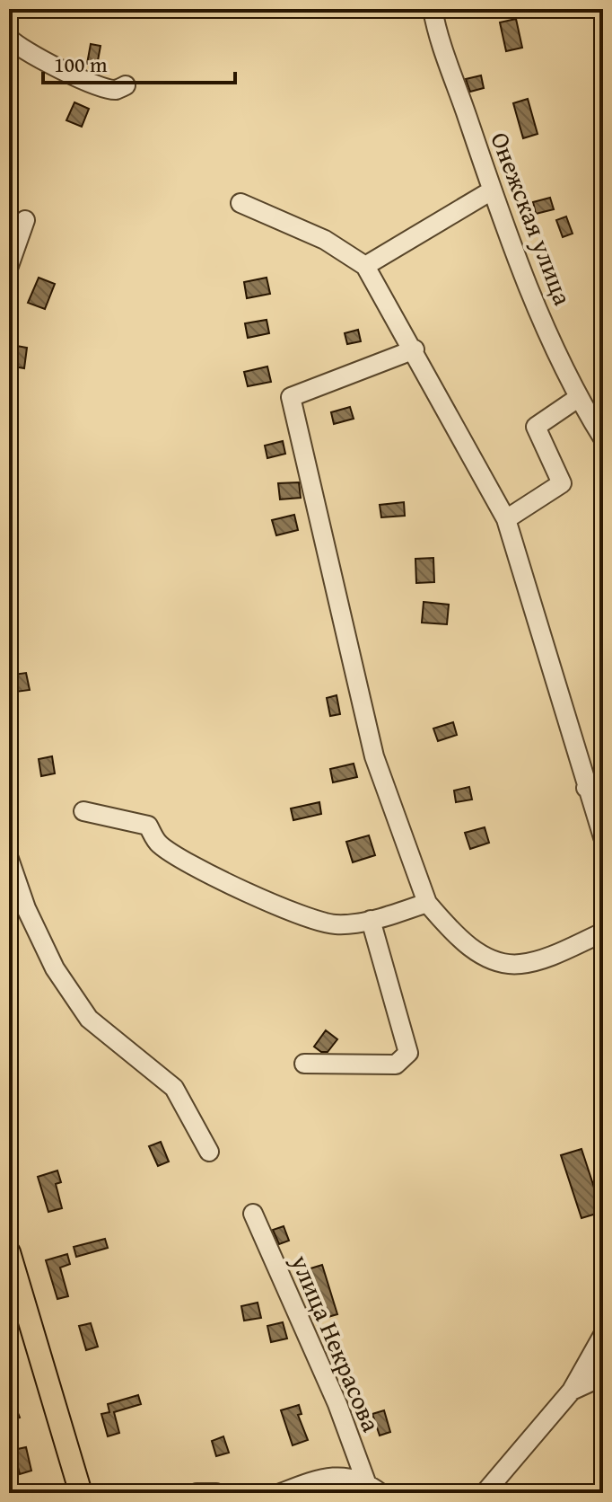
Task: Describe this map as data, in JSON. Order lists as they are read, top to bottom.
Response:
{
  "streets": {
    "street": ["Онежская улица", "улица Некрасова"]
  },
  "scale_bar": "100 m"
}
